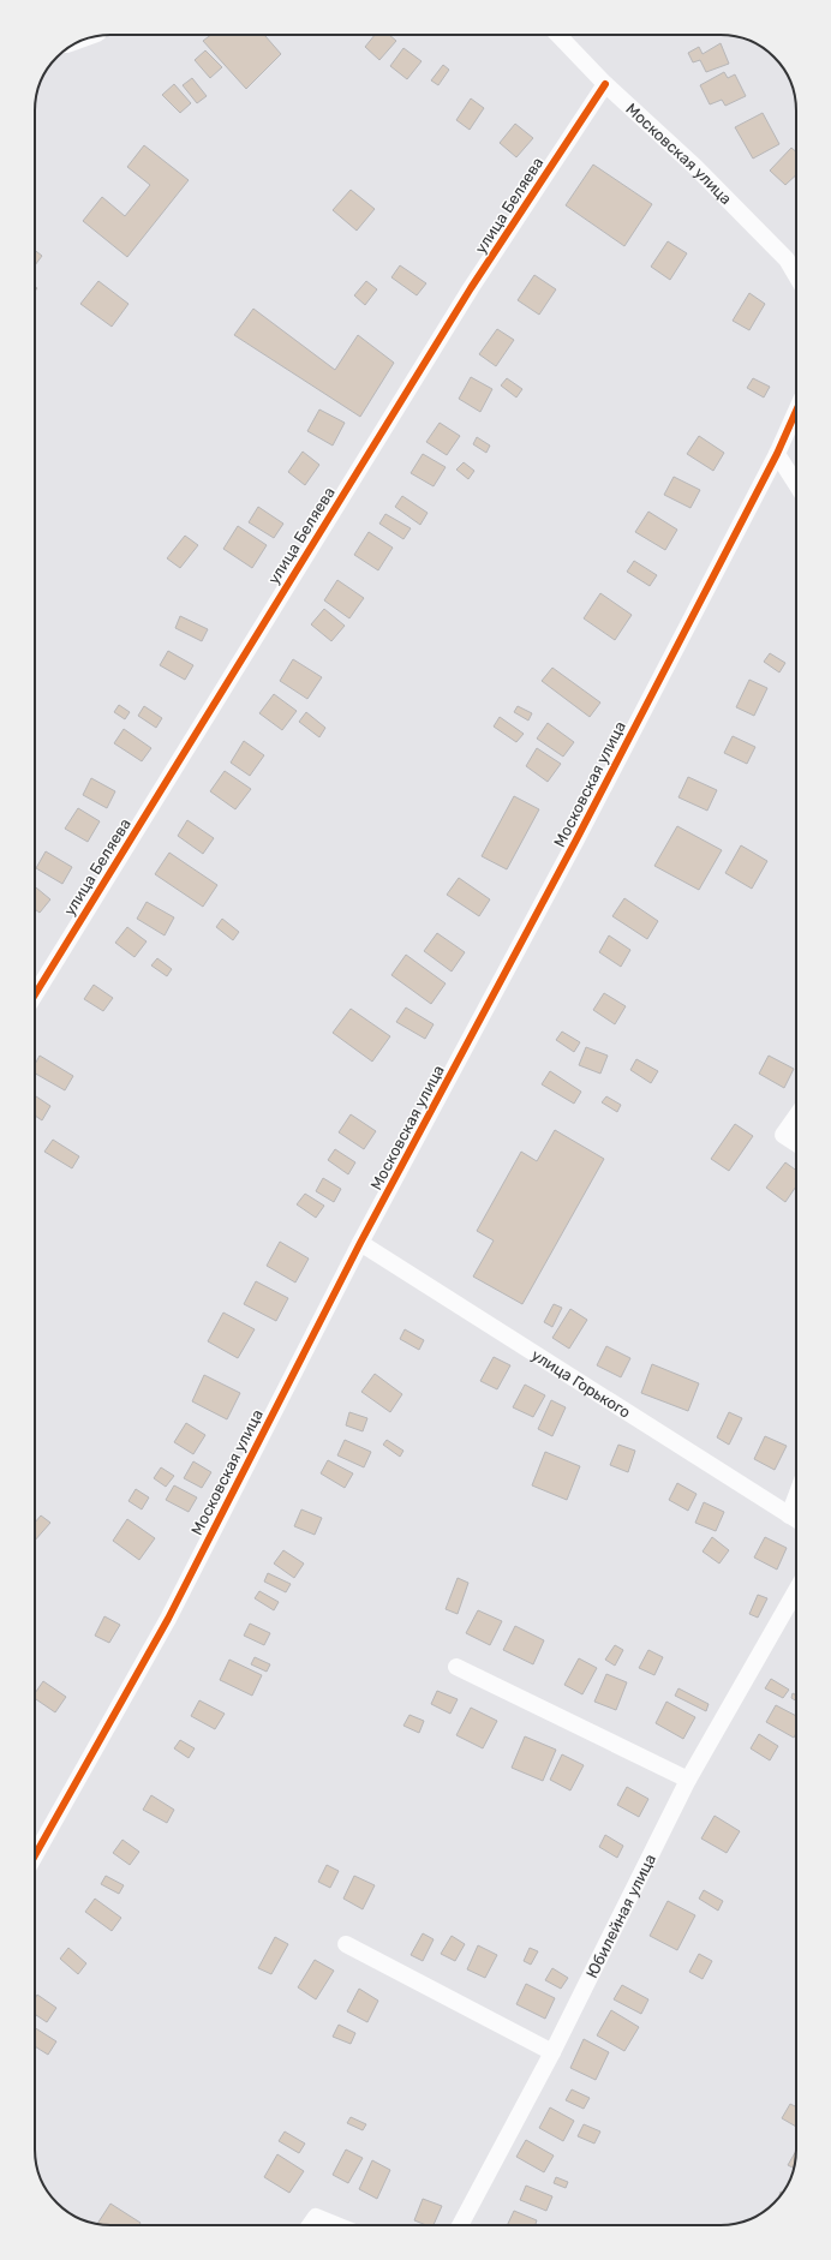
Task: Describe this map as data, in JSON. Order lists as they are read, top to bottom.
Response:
{
  "streets": {
    "street": [
      "Московская улица",
      "улица Беляева",
      "улица Горького",
      "Юбилейная улица"
    ]
  },
  "crossings": [
    ["Московская улица", "улица Беляева"],
    ["Московская улица", "улица Горького"]
  ]
}
